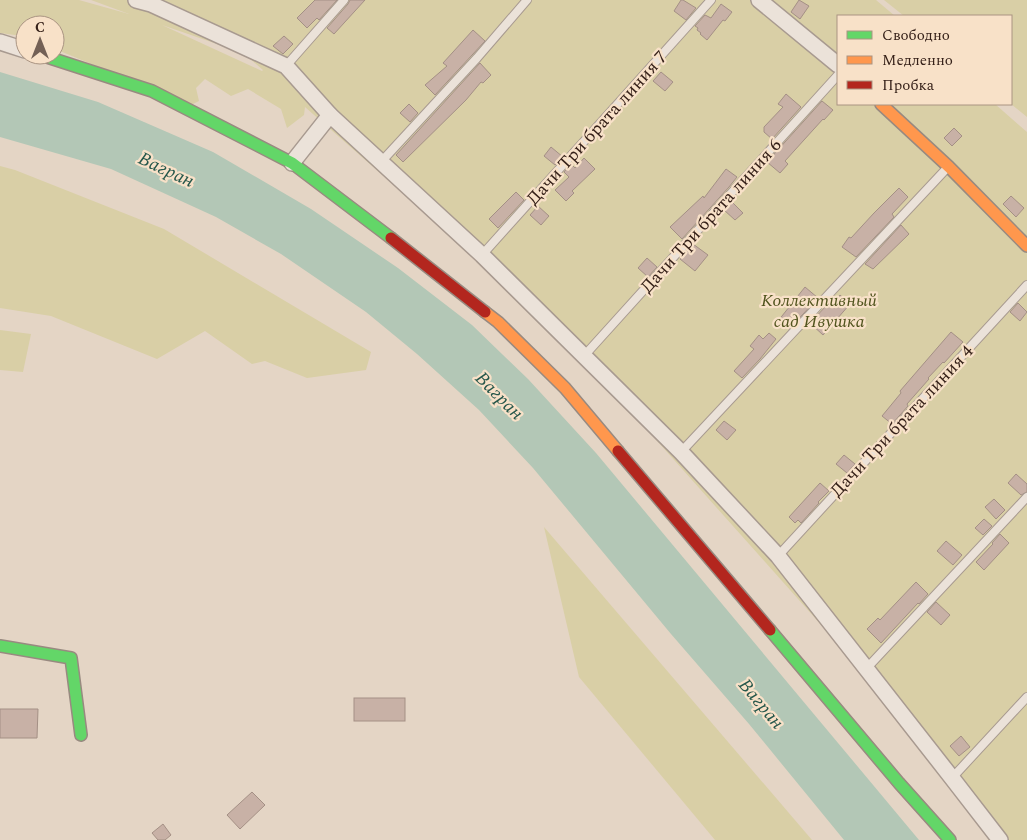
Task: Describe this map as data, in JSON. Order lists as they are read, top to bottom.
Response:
{
  "streets": {
    "lane": ["Дачи Три брата линия 7", "Дачи Три брата линия 6", "Дачи Три брата линия 4"]
  },
  "water": ["Вагран"],
  "parks": ["Коллективный сад Ивушка"],
  "legend": ["Свободно", "Медленно", "Пробка"],
  "north": "top"
}
